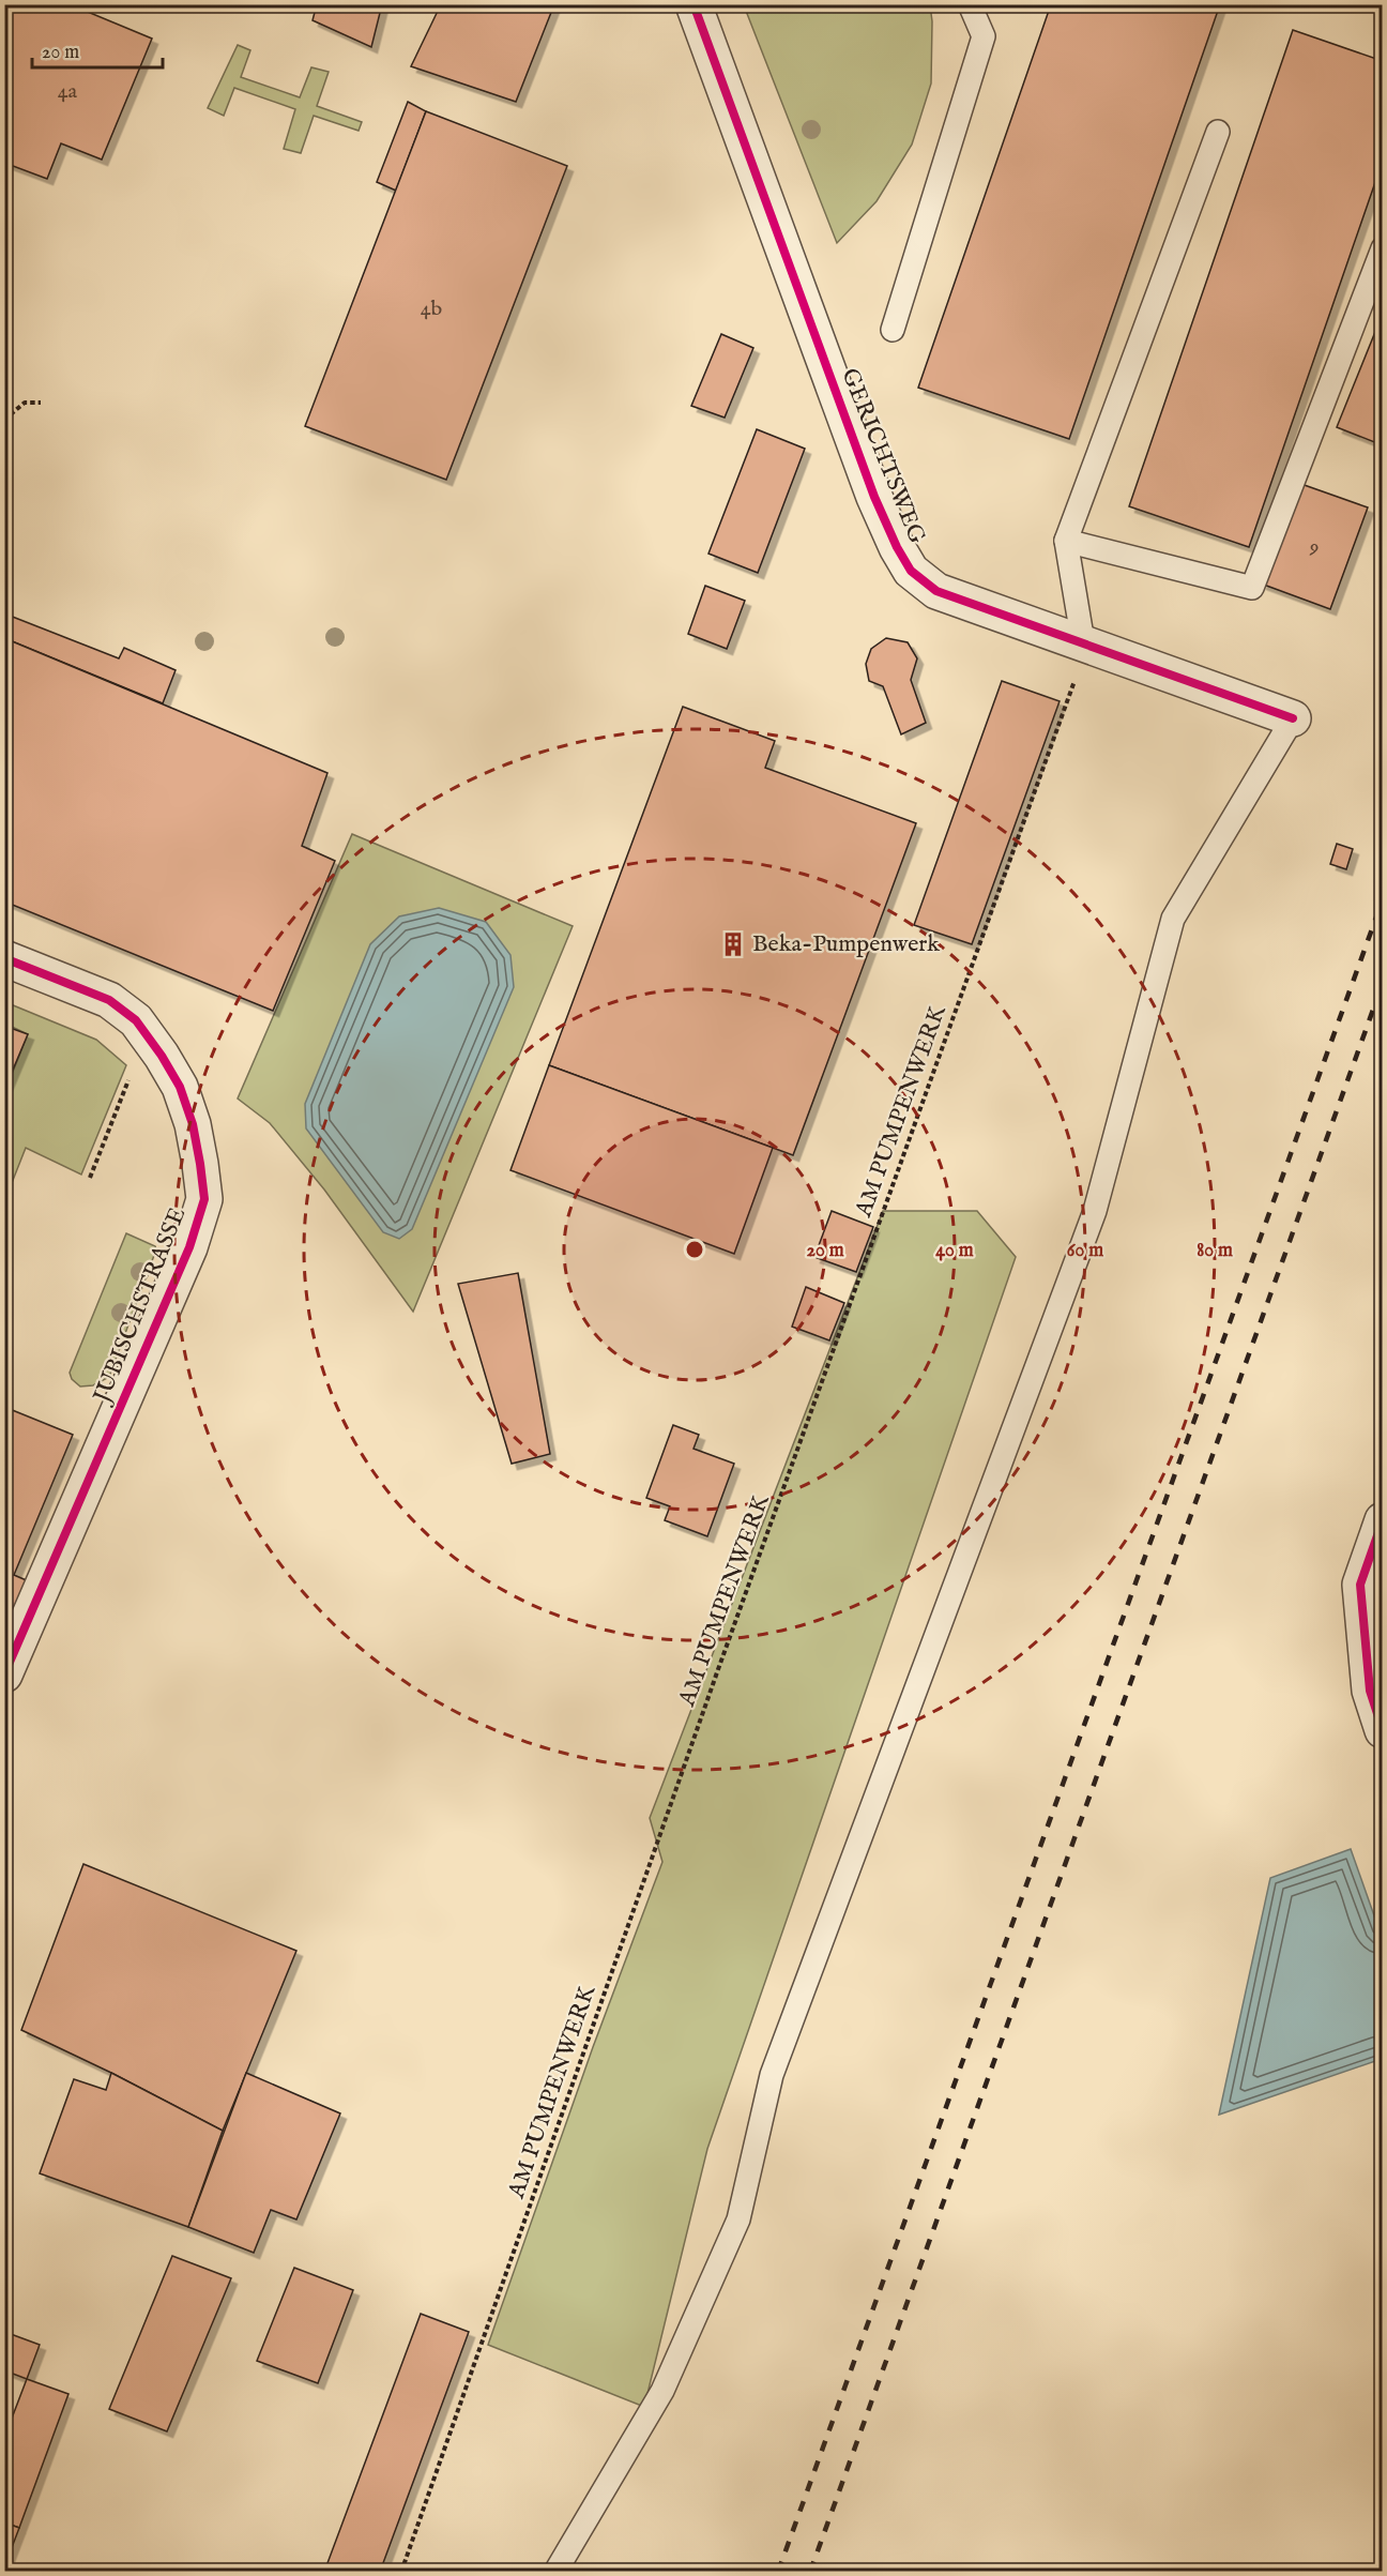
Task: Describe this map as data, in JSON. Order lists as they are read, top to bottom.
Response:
{
  "streets": {
    "street": ["GERICHTSWEG", "JUBISCHSTRASSE"],
    "path": ["AM PUMPENWERK"]
  },
  "crossings": [
    ["GERICHTSWEG", "AM PUMPENWERK"]
  ],
  "places": {
    "building": ["Beka-Pumpenwerk"]
  },
  "house_numbers": ["4a", "4b", "9"],
  "scale_bar": "20 m",
  "rings": [
    "20 m",
    "40 m",
    "60 m",
    "80 m"
  ]
}
